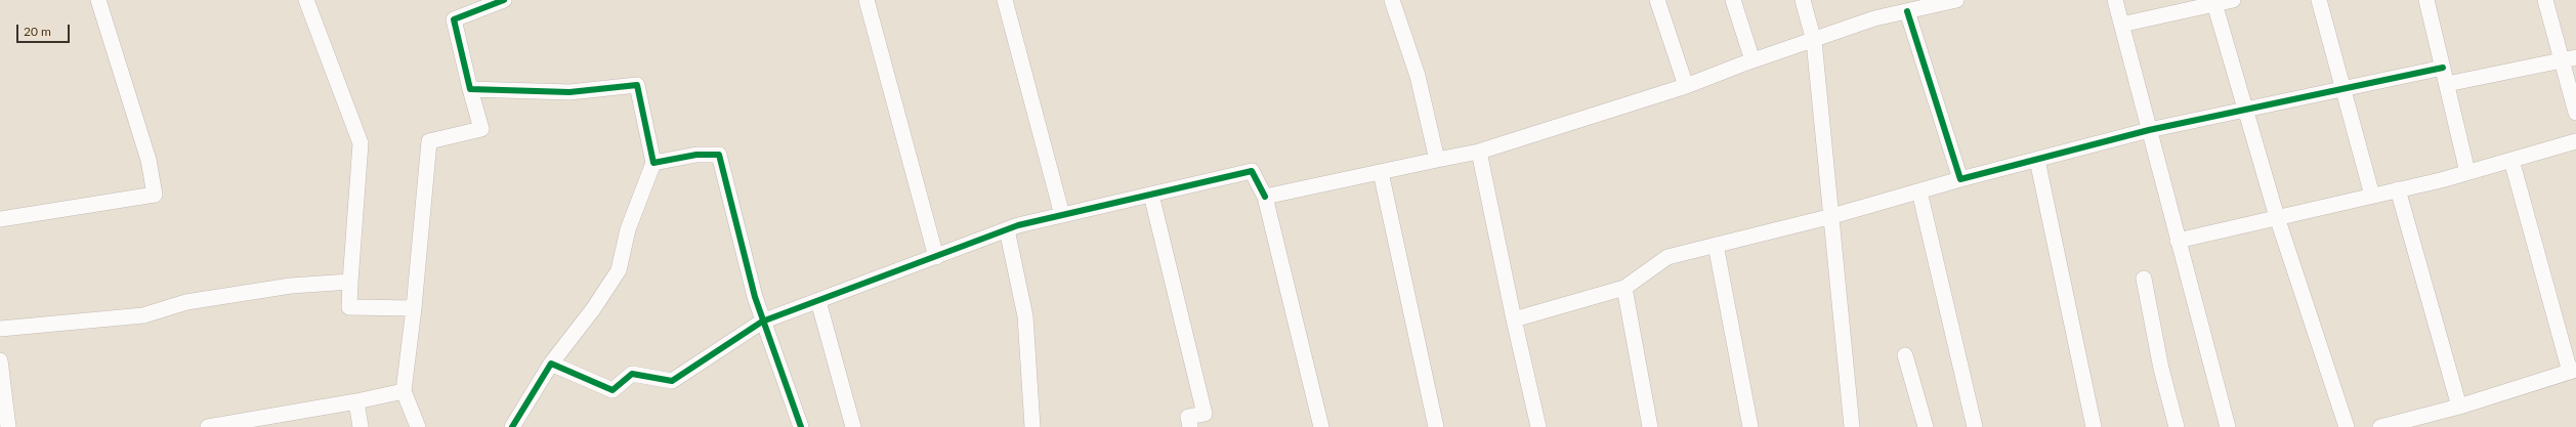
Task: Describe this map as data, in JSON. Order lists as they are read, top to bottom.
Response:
{
  "scale_bar": "20 m"
}
